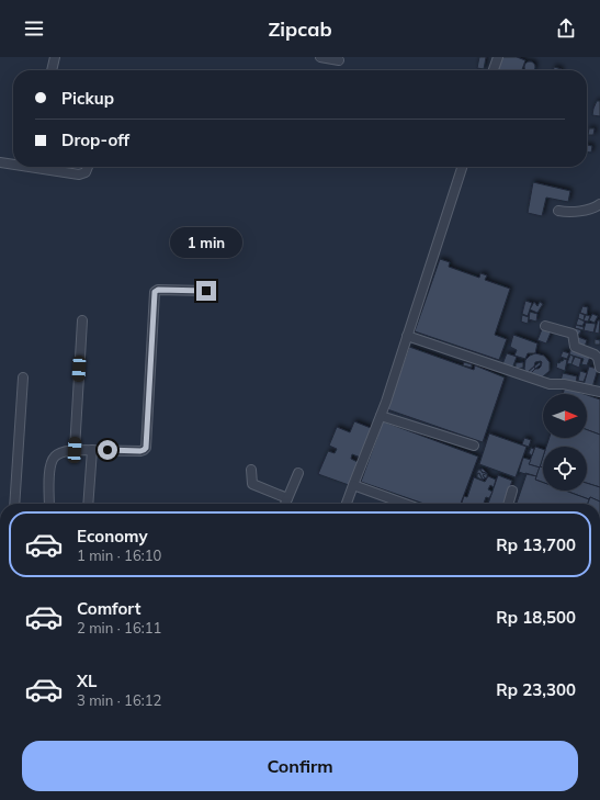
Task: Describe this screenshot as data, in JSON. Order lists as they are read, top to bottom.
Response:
{
  "north": "right",
  "page": {
    "header": "Zipcab",
    "banner": ["Pickup", "Drop-off"],
    "bubble": "1 min",
    "list": [
      {
        "name": "Economy",
        "note": "1 min · 16:10",
        "value": "Rp 13,700"
      },
      {
        "name": "Comfort",
        "note": "2 min · 16:11",
        "value": "Rp 18,500"
      },
      {
        "name": "XL",
        "note": "3 min · 16:12",
        "value": "Rp 23,300"
      }
    ],
    "buttons": "Confirm"
  }
}
